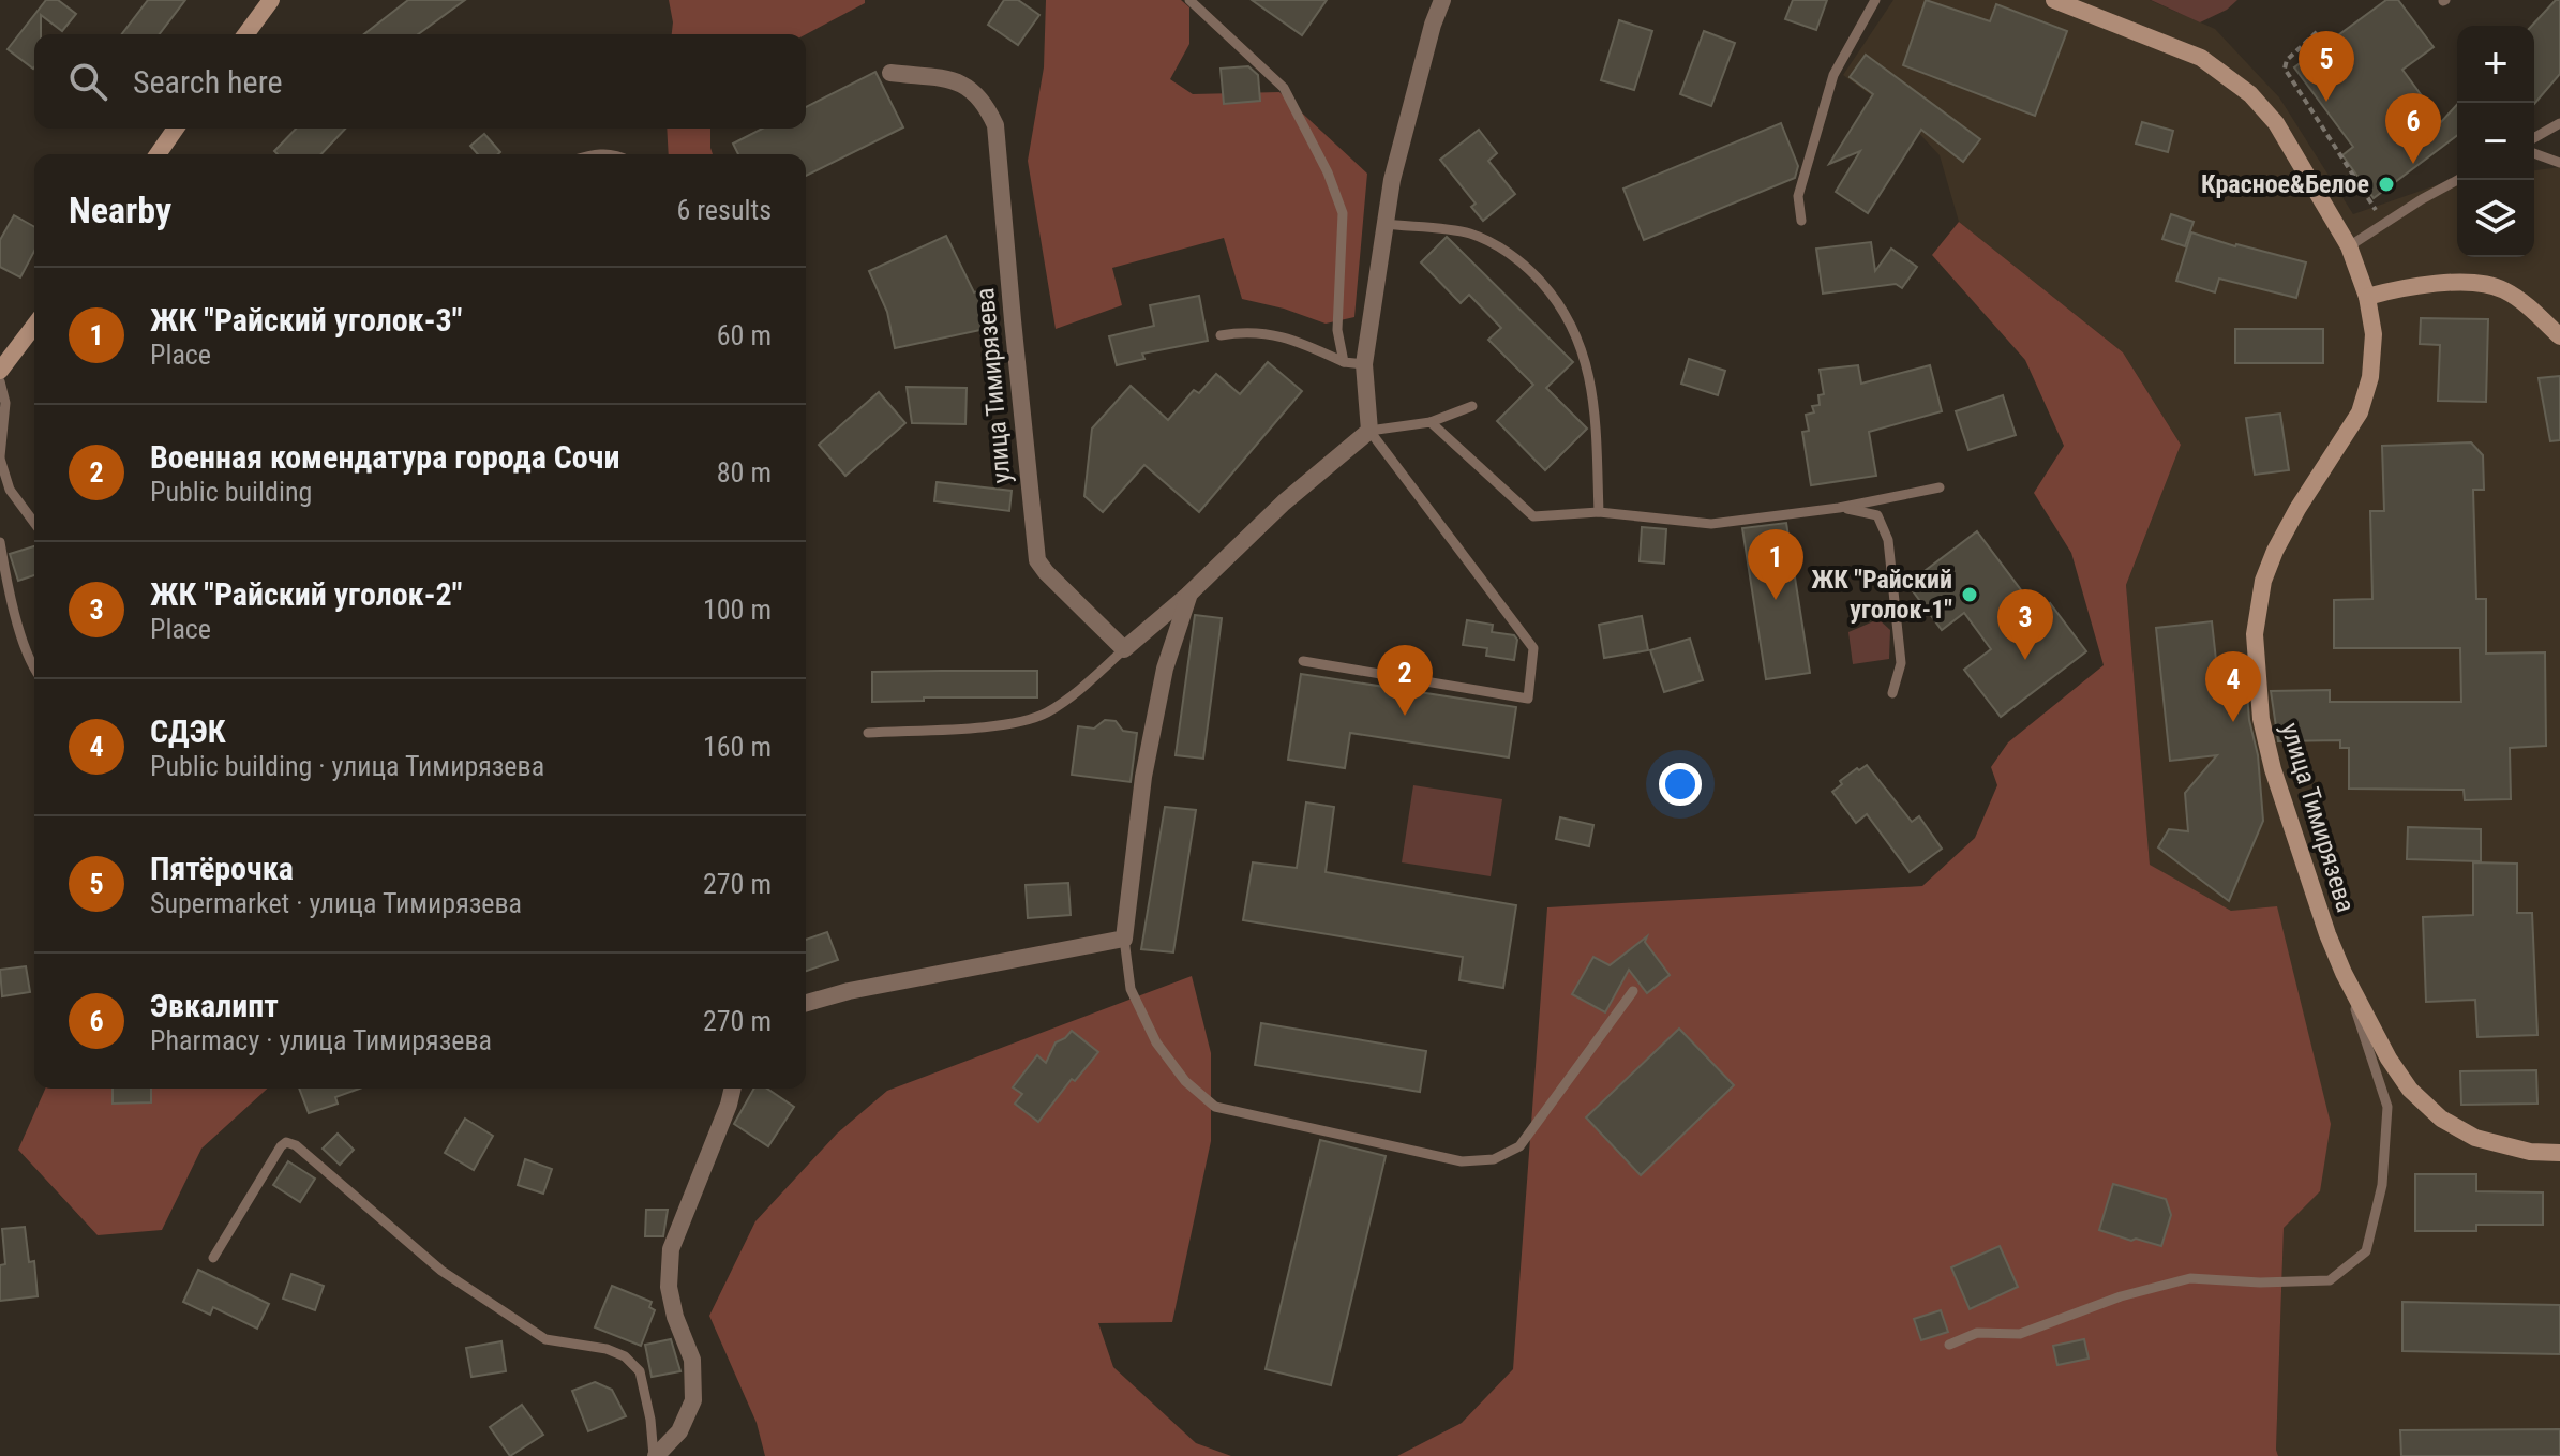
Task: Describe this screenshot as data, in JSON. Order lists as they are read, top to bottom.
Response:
{
  "streets": {
    "street": ["улица Тимирязева"]
  },
  "places": ["Красное&Белое", "ЖК \"Райский уголок-1\""],
  "page": {
    "map_buttons": ["+", "−"],
    "pins": [
      "5",
      "6",
      "1",
      "3",
      "2",
      "4"
    ],
    "search": "Search here",
    "heading": ["Nearby", "6 results"],
    "list": [
      {
        "mark": "1",
        "name": "ЖК \"Райский уголок-3\"",
        "note": "Place",
        "value": "60 m"
      },
      {
        "mark": "2",
        "name": "Военная комендатура города Сочи",
        "note": "Public building",
        "value": "80 m"
      },
      {
        "mark": "3",
        "name": "ЖК \"Райский уголок-2\"",
        "note": "Place",
        "value": "100 m"
      },
      {
        "mark": "4",
        "name": "СДЭК",
        "note": "Public building · улица Тимирязева",
        "value": "160 m"
      },
      {
        "mark": "5",
        "name": "Пятёрочка",
        "note": "Supermarket · улица Тимирязева",
        "value": "270 m"
      },
      {
        "mark": "6",
        "name": "Эвкалипт",
        "note": "Pharmacy · улица Тимирязева",
        "value": "270 m"
      }
    ]
  }
}
